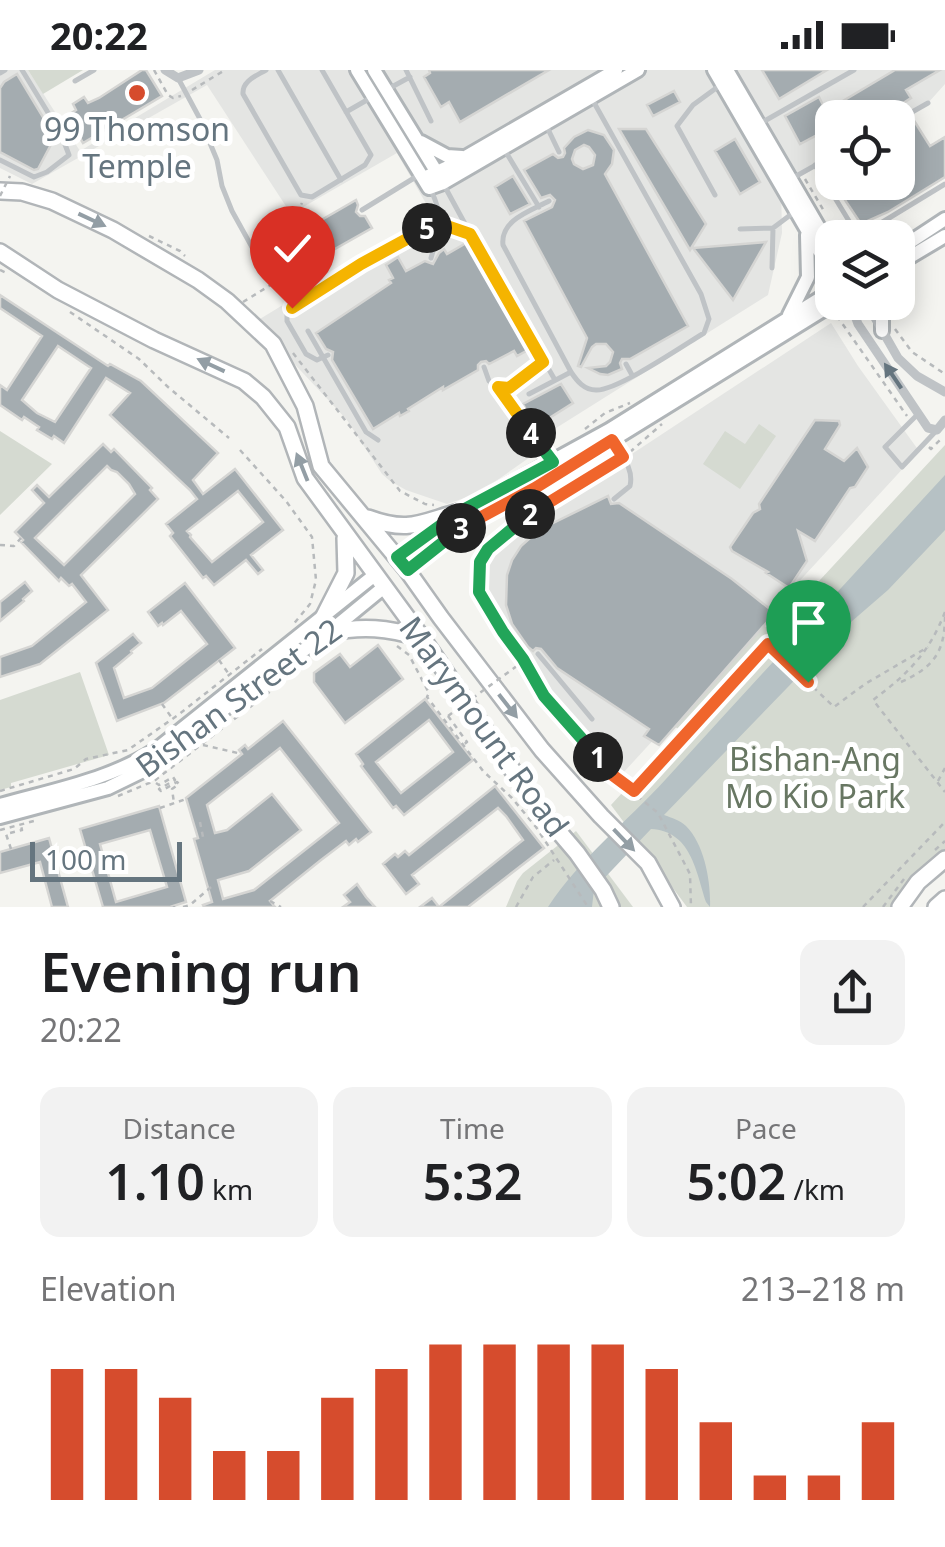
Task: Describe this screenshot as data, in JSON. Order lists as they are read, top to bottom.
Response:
{
  "streets": {
    "main road": ["Bishan Street 22", "Marymount Road"]
  },
  "crossings": [
    ["Bishan Street 22", "Marymount Road"]
  ],
  "parks": ["Bishan-Ang Mo Kio Park"],
  "places": ["99 Thomson Temple"],
  "scale_bar": "100 m",
  "page": {
    "status": "20:22",
    "pins": [
      "5",
      "4",
      "2",
      "3",
      "1"
    ],
    "scale": "100 m",
    "heading": ["Evening run", "20:22"],
    "stats": [
      ["Distance", "1.10 km"],
      ["Time", "5:32"],
      ["Pace", "5:02 /km"]
    ],
    "chart": ["Elevation", "213–218 m"]
  }
}
